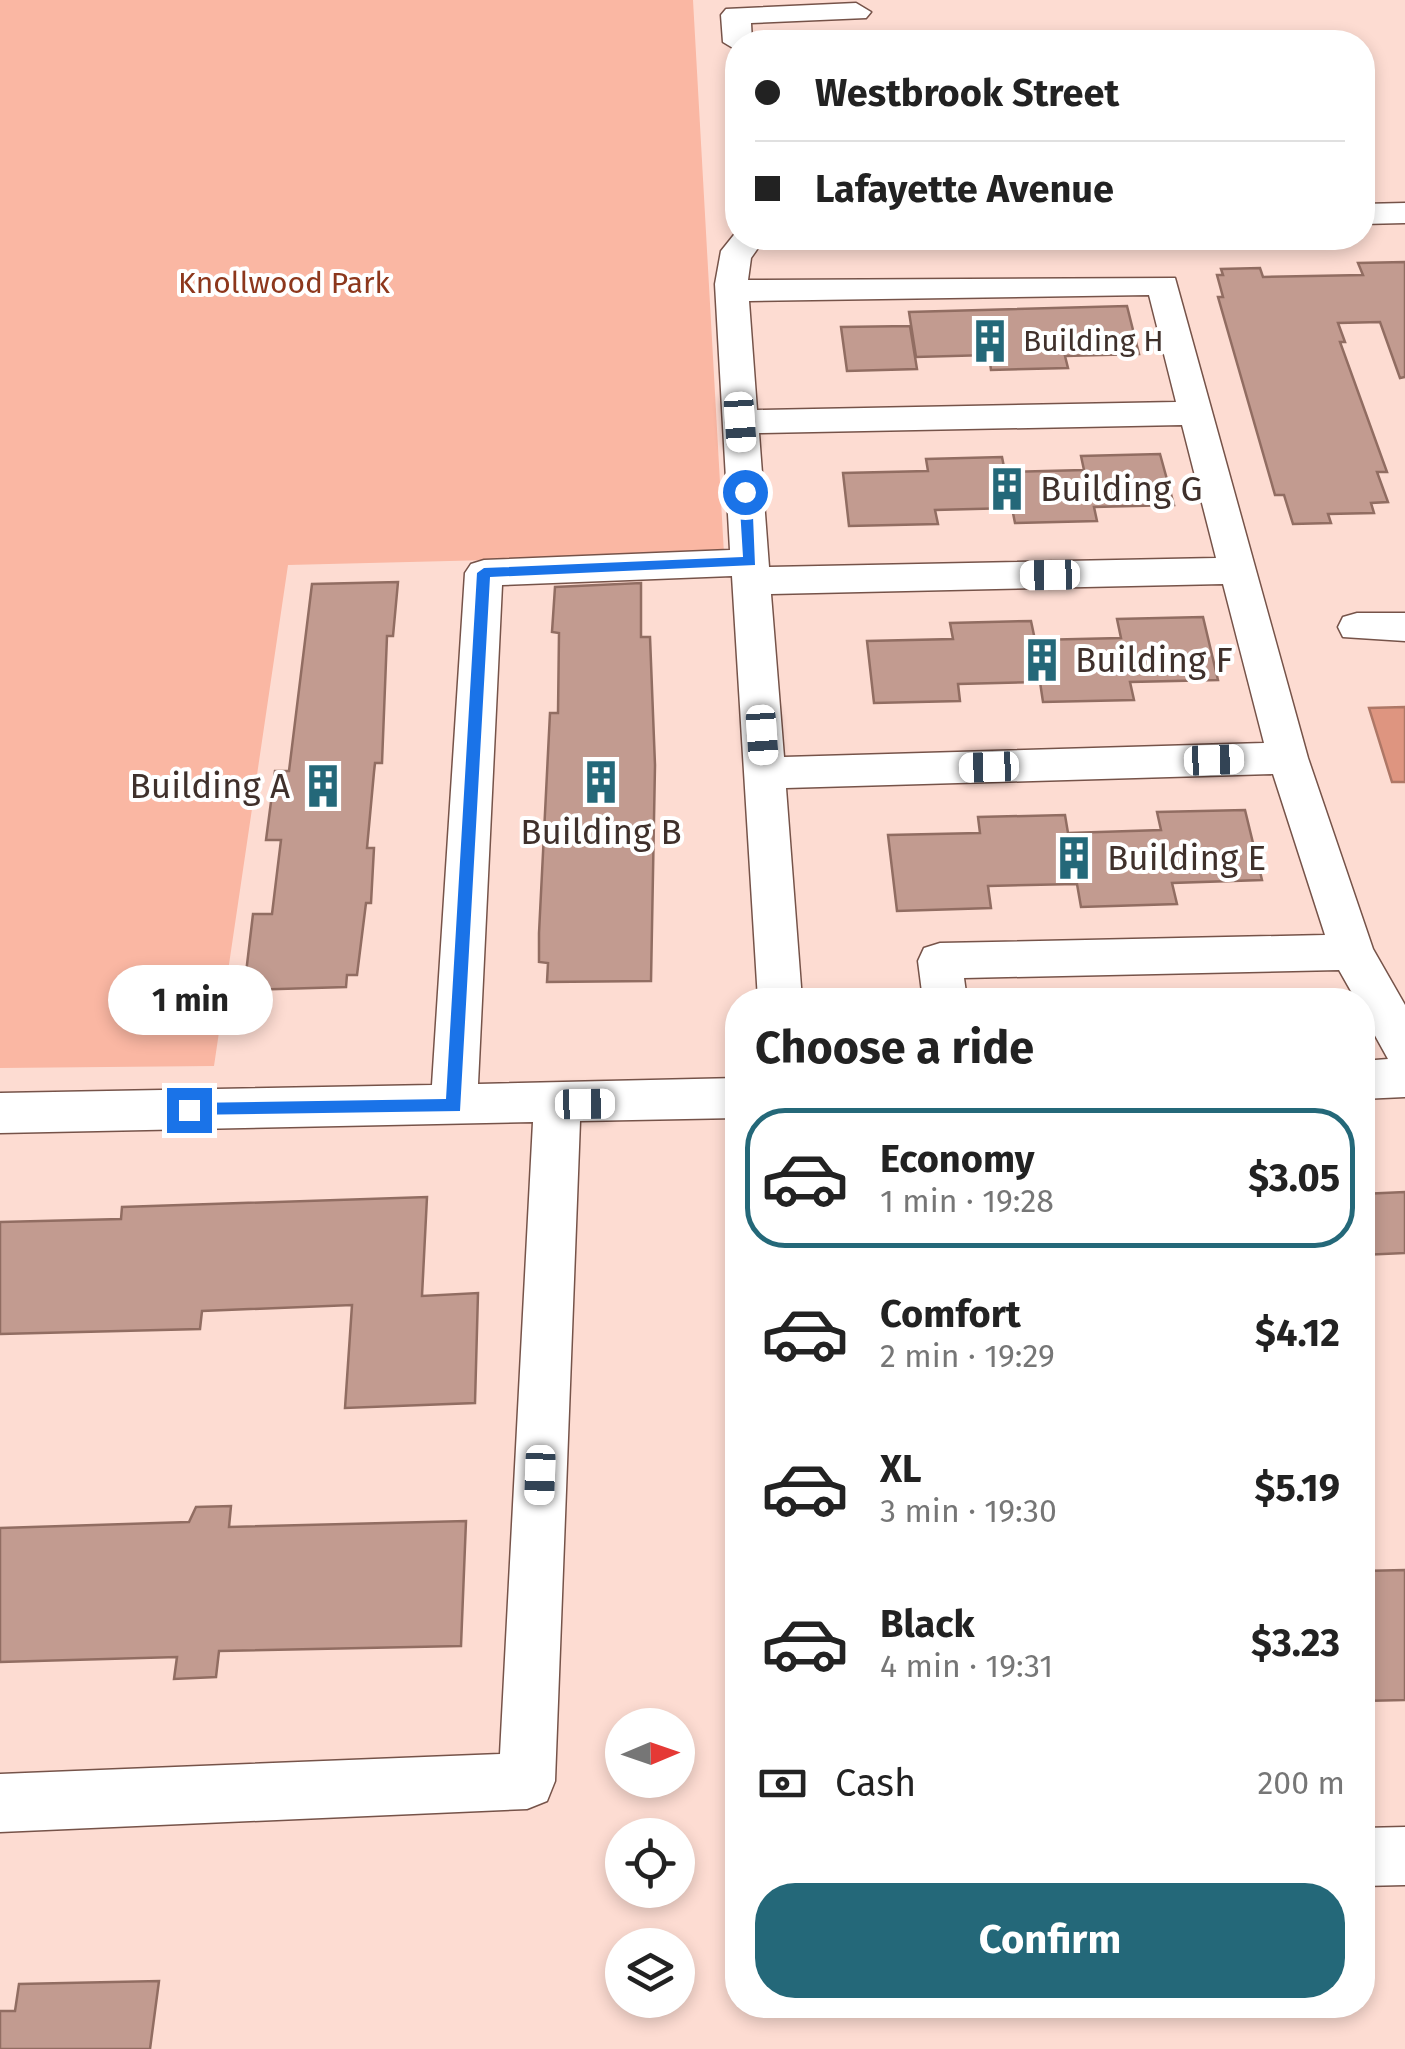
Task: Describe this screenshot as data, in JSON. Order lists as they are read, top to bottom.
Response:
{
  "parks": ["Knollwood Park"],
  "places": {
    "building": [
      "Building H",
      "Building G",
      "Building F",
      "Building B",
      "Building A",
      "Building E"
    ]
  },
  "north": "right",
  "page": {
    "banner": ["Westbrook Street", "Lafayette Avenue"],
    "bubble": "1 min",
    "heading": "Choose a ride",
    "list": [
      {
        "name": "Economy",
        "note": "1 min · 19:28",
        "value": "$3.05"
      },
      {
        "name": "Comfort",
        "note": "2 min · 19:29",
        "value": "$4.12"
      },
      {
        "name": "XL",
        "note": "3 min · 19:30",
        "value": "$5.19"
      },
      {
        "name": "Black",
        "note": "4 min · 19:31",
        "value": "$3.23"
      }
    ],
    "pay": ["Cash", "200 m"],
    "buttons": "Confirm"
  }
}
